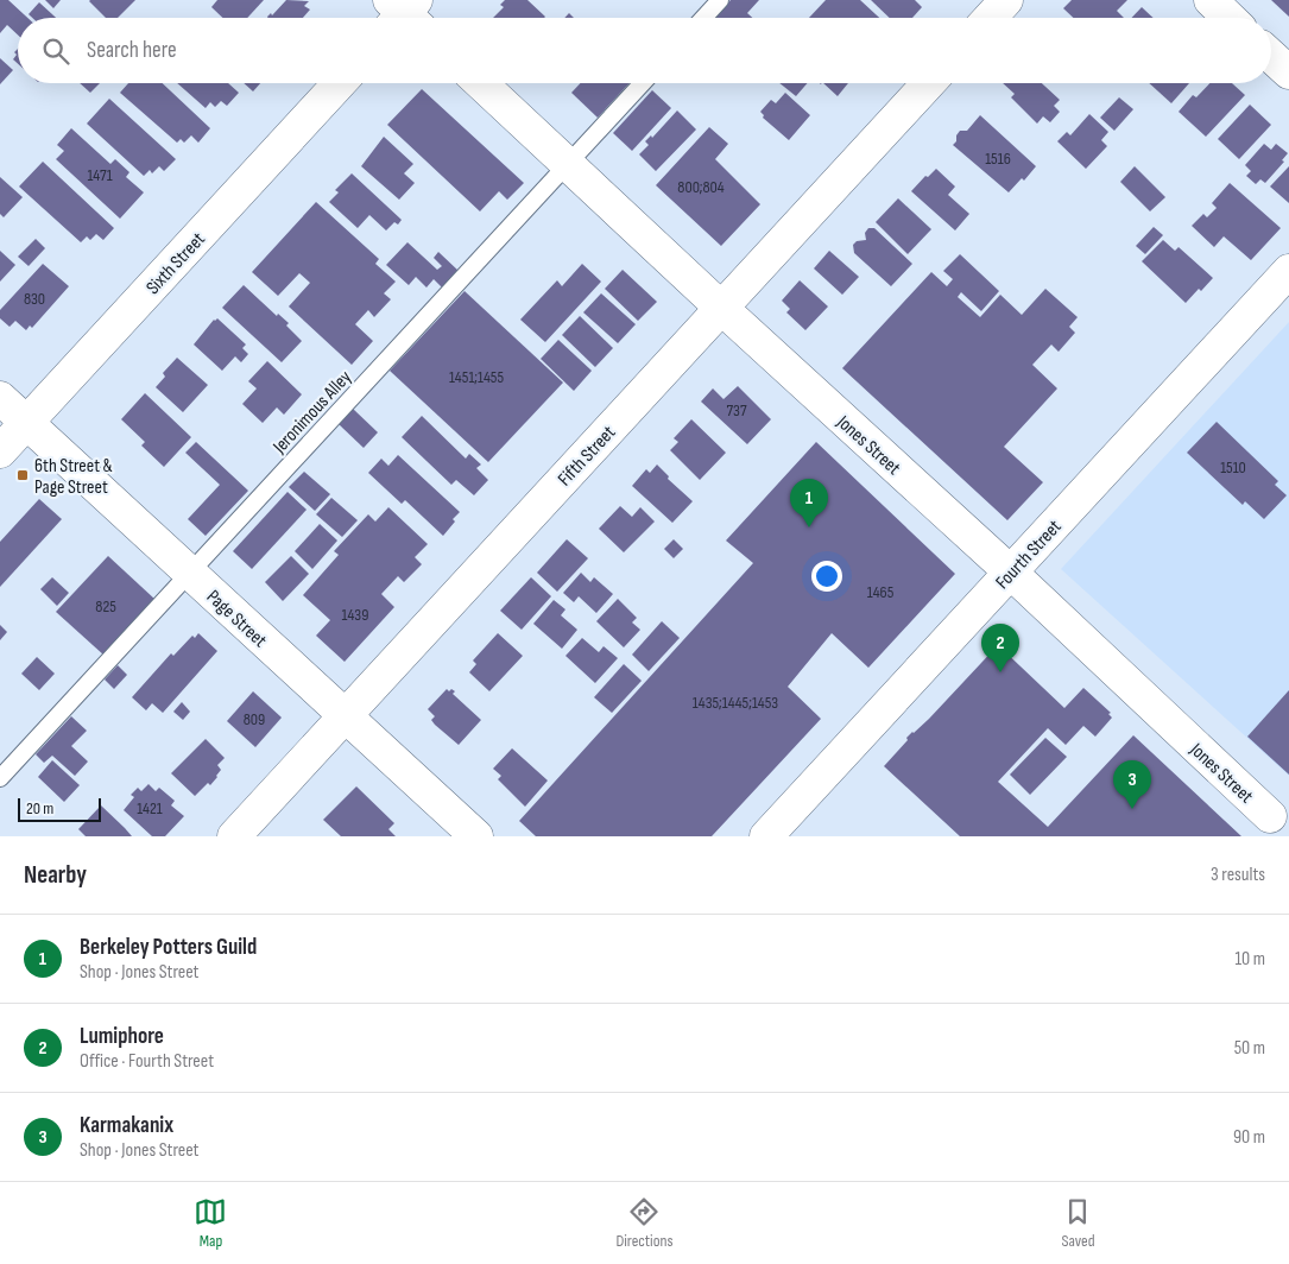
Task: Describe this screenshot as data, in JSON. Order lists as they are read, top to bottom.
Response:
{
  "streets": {
    "street": [
      "Sixth Street",
      "Jones Street",
      "Fifth Street",
      "Fourth Street",
      "Page Street"
    ],
    "lane": ["Jeronimous Alley"]
  },
  "crossings": [
    ["Sixth Street", "Page Street"],
    ["Jeronimous Alley", "Jones Street"],
    ["Jeronimous Alley", "Page Street"],
    ["Jones Street", "Fifth Street"],
    ["Jones Street", "Fourth Street"],
    ["Fifth Street", "Page Street"]
  ],
  "places": {
    "transit": ["6th Street & Page Street"]
  },
  "house_numbers": [
    "1516",
    "1471",
    "800;804",
    "830",
    "1451;1455",
    "737",
    "1510",
    "1465",
    "825",
    "1439",
    "1435;1445;1453",
    "809",
    "1421"
  ],
  "scale_bar": "20 m",
  "page": {
    "search": "Search here",
    "pins": ["1", "2", "3"],
    "scale": "20 m",
    "heading": ["Nearby", "3 results"],
    "list": [
      {
        "mark": "1",
        "name": "Berkeley Potters Guild",
        "note": "Shop · Jones Street",
        "value": "10 m"
      },
      {
        "mark": "2",
        "name": "Lumiphore",
        "note": "Office · Fourth Street",
        "value": "50 m"
      },
      {
        "mark": "3",
        "name": "Karmakanix",
        "note": "Shop · Jones Street",
        "value": "90 m"
      }
    ],
    "nav": ["Map", "Directions", "Saved"]
  }
}
